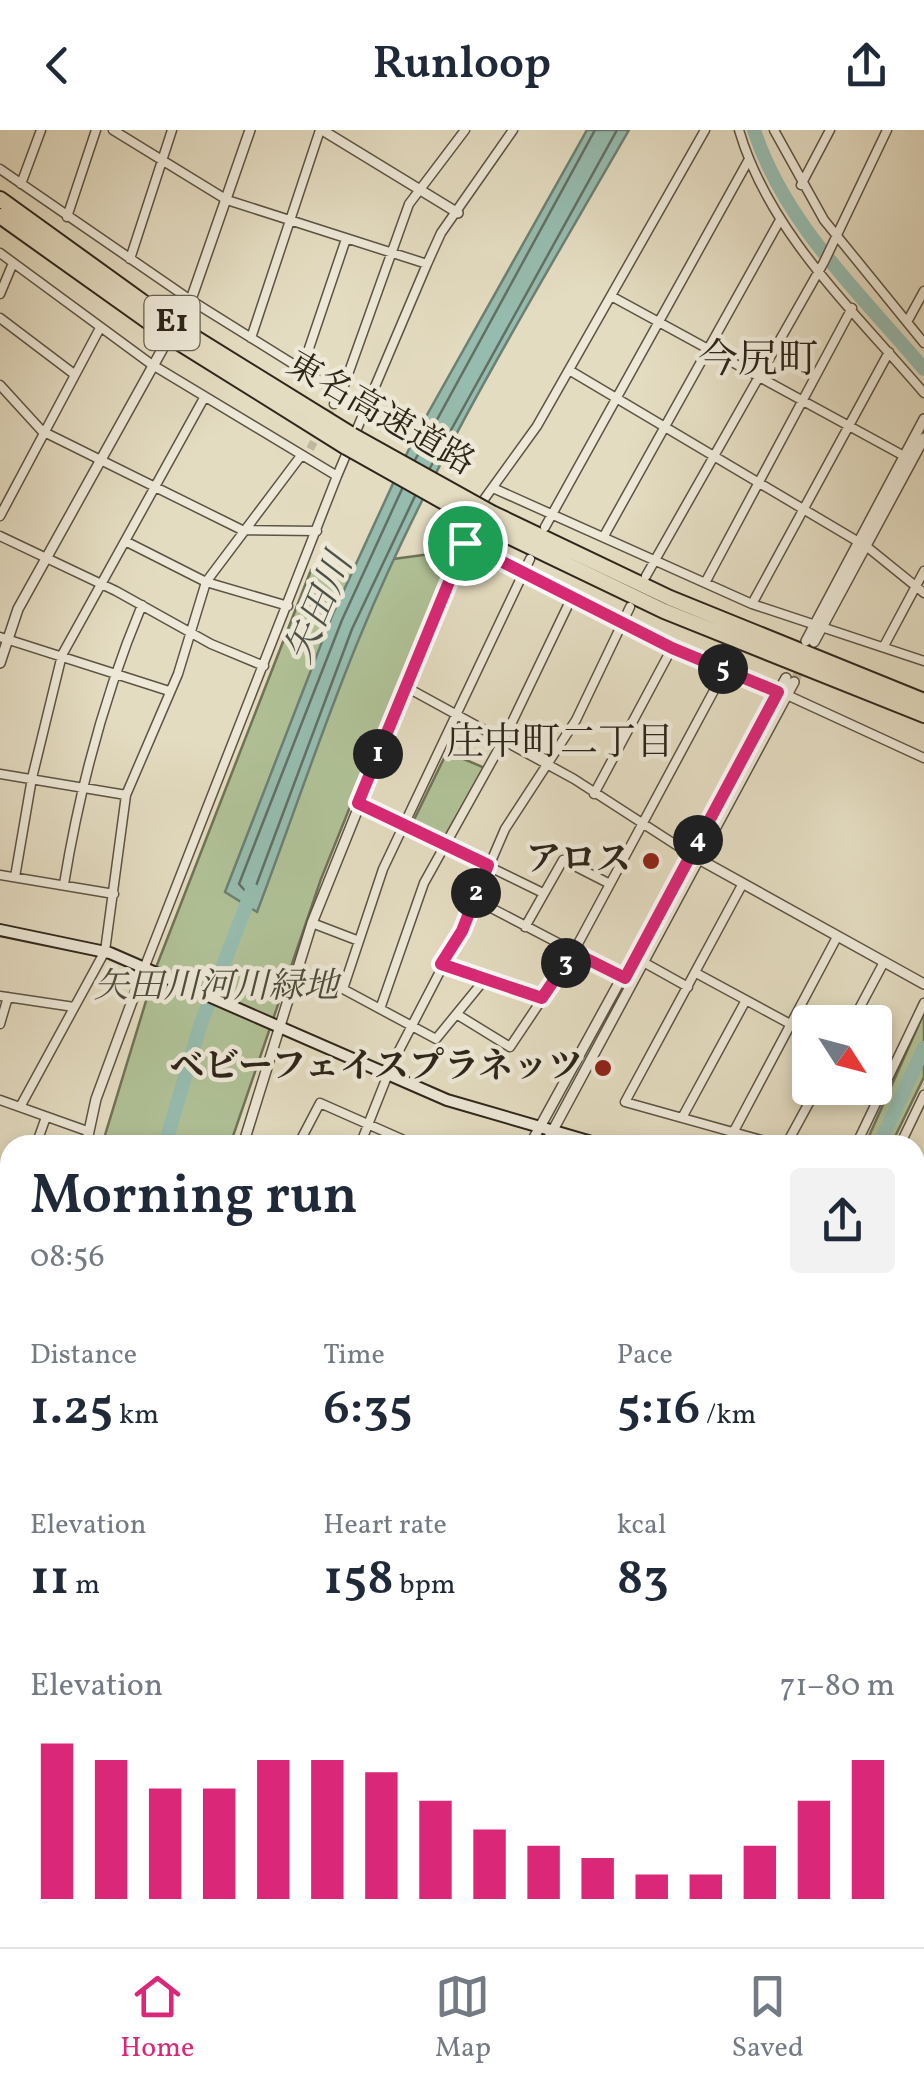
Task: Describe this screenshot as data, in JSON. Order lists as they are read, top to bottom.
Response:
{
  "streets": {
    "highway": ["E1", "東名高速道路"]
  },
  "districts": ["今尻町", "庄中町二丁目"],
  "water": ["矢田川"],
  "parks": ["矢田川河川緑地"],
  "places": ["アロス", "ベビーフェイスプラネッツ"],
  "north": "bottom right",
  "page": {
    "header": "Runloop",
    "pins": [
      "5",
      "1",
      "4",
      "2",
      "3"
    ],
    "heading": ["Morning run", "08:56"],
    "stats": [
      ["Distance", "1.25 km"],
      ["Time", "6:35"],
      ["Pace", "5:16 /km"],
      ["Elevation", "11 m"],
      ["Heart rate", "158 bpm"],
      ["kcal", "83"]
    ],
    "chart": ["Elevation", "71–80 m"],
    "tabs": ["Home", "Map", "Saved"]
  }
}
